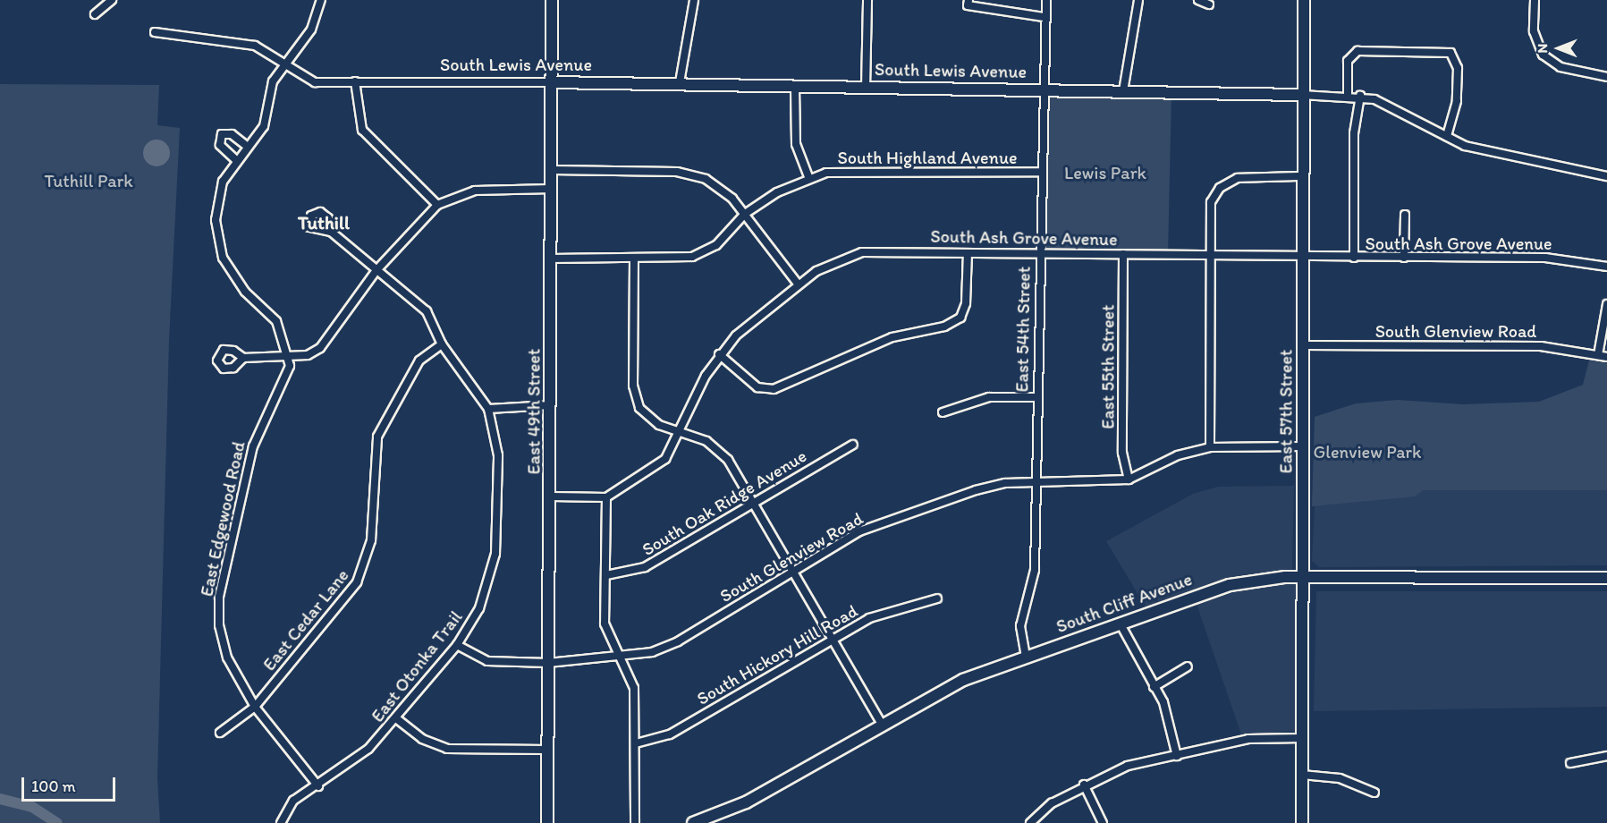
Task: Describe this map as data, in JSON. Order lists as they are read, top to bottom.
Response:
{
  "streets": {
    "main road": [
      "South Lewis Avenue",
      "East 49th Street",
      "East 57th Street",
      "South Cliff Avenue"
    ],
    "street": [
      "South Highland Avenue",
      "South Ash Grove Avenue",
      "East 54th Street",
      "South Glenview Road",
      "East 55th Street",
      "South Oak Ridge Avenue",
      "East Edgewood Road",
      "East Cedar Lane",
      "South Hickory Hill Road",
      "East Otonka Trail"
    ]
  },
  "crossings": [
    ["South Lewis Avenue", "East 54th Street"],
    ["South Lewis Avenue", "East 49th Street"],
    ["South Lewis Avenue", "East 57th Street"],
    ["South Lewis Avenue", "East Edgewood Road"],
    ["South Highland Avenue", "East 54th Street"],
    ["South Highland Avenue", "East 49th Street"],
    ["South Ash Grove Avenue", "East 54th Street"],
    ["South Ash Grove Avenue", "East 55th Street"],
    ["South Ash Grove Avenue", "East 57th Street"],
    ["East 54th Street", "South Glenview Road"],
    ["East 54th Street", "South Cliff Avenue"],
    ["South Glenview Road", "East 55th Street"],
    ["South Glenview Road", "East 49th Street"],
    ["South Glenview Road", "East 57th Street"],
    ["South Glenview Road", "East Otonka Trail"],
    ["East 57th Street", "South Cliff Avenue"],
    ["East Edgewood Road", "East Cedar Lane"],
    ["East Edgewood Road", "East Otonka Trail"],
    ["East Cedar Lane", "East Otonka Trail"]
  ],
  "districts": ["Tuthill"],
  "parks": ["Lewis Park", "Tuthill Park", "Glenview Park"],
  "scale_bar": "100 m",
  "north": "left"
}
